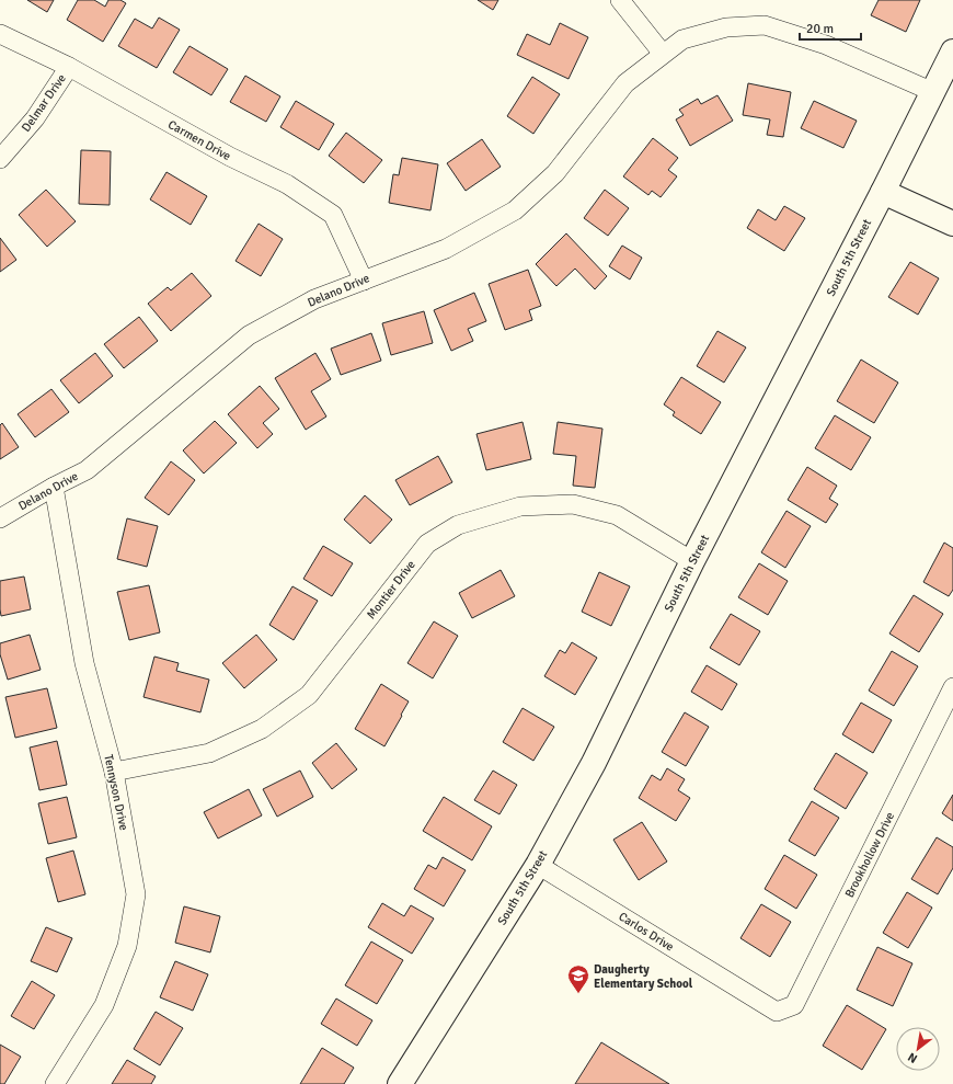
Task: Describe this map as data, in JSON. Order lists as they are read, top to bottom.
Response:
{
  "streets": {
    "street": [
      "Delmar Drive",
      "Carmen Drive",
      "South 5th Street",
      "Delano Drive",
      "Montier Drive",
      "Tennyson Drive",
      "Brookhollow Drive",
      "Carlos Drive"
    ]
  },
  "crossings": [
    ["Delmar Drive", "Carmen Drive"],
    ["Carmen Drive", "Delano Drive"],
    ["South 5th Street", "Delano Drive"],
    ["South 5th Street", "Montier Drive"],
    ["South 5th Street", "Carlos Drive"],
    ["Delano Drive", "Tennyson Drive"],
    ["Montier Drive", "Tennyson Drive"],
    ["Brookhollow Drive", "Carlos Drive"]
  ],
  "places": {
    "school or university": ["Daugherty Elementary School"]
  },
  "scale_bar": "20 m",
  "north": "bottom left"
}
